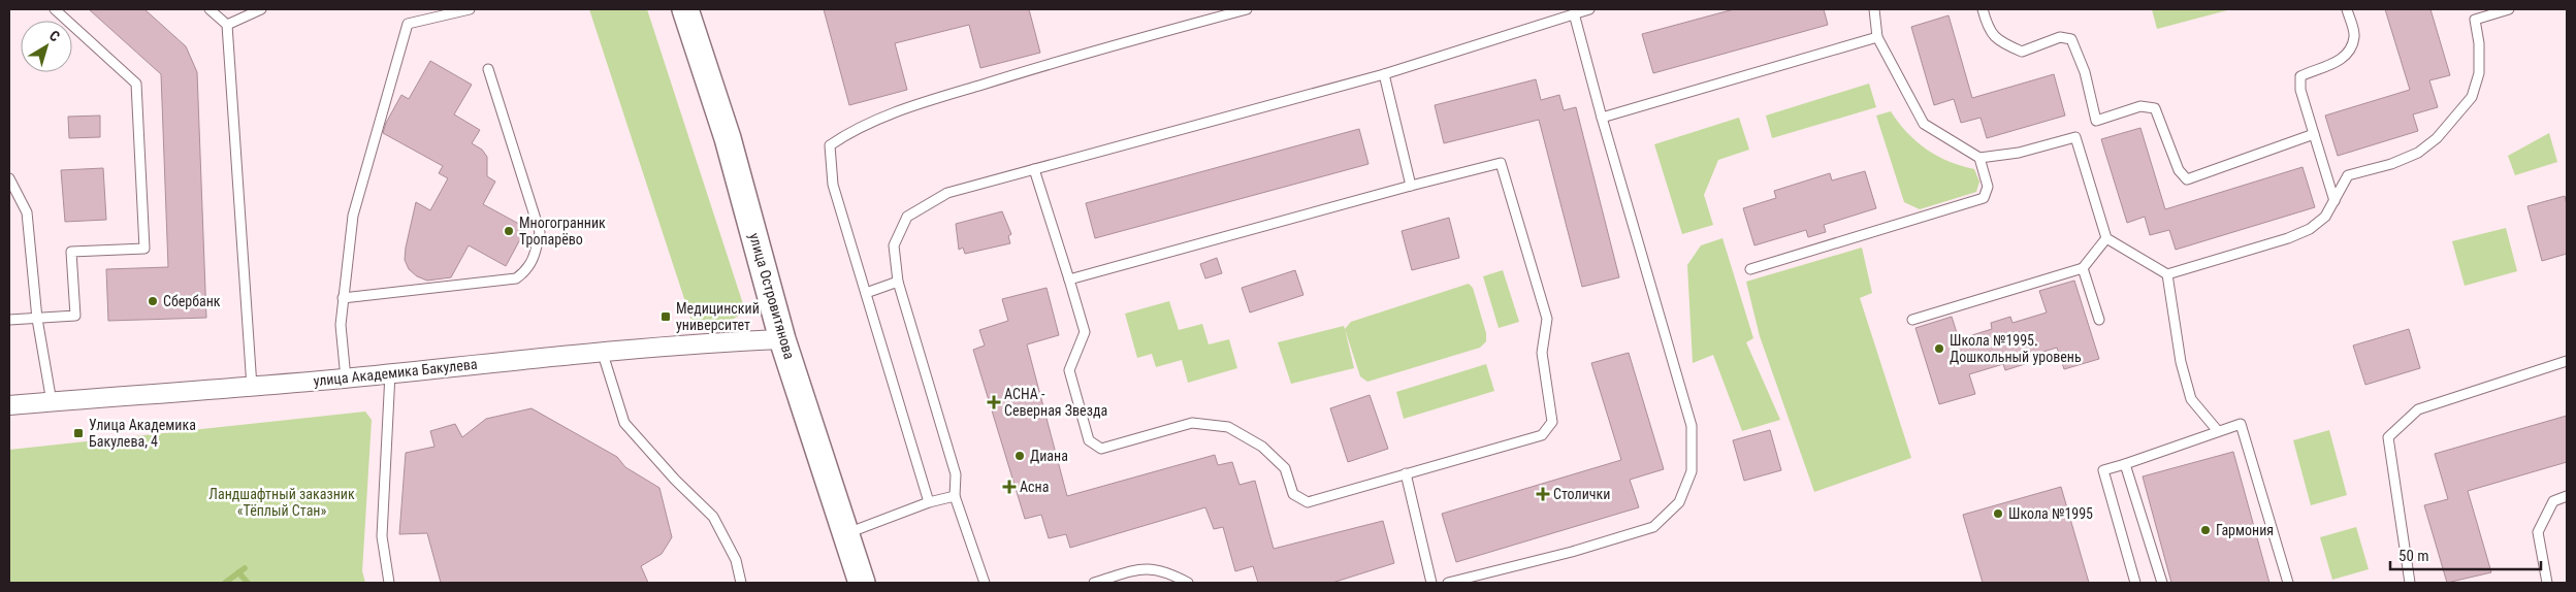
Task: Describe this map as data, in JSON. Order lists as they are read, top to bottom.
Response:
{
  "streets": {
    "main road": ["улица Островитянова"],
    "street": ["улица Академика Бакулева"]
  },
  "crossings": [
    ["улица Островитянова", "улица Академика Бакулева"]
  ],
  "parks": ["Ландшафтный заказник «Тёплый Стан»"],
  "places": {
    "other": [
      "Многогранник Тропарёво",
      "Сбербанк",
      "Школа №1995. Дошкольный уровень",
      "Диана",
      "Школа №1995",
      "Гармония"
    ],
    "transit": ["Медицинский университет", "Улица Академика Бакулева, 4"],
    "health": ["АСНА - Северная Звезда", "Асна", "Столички"]
  },
  "scale_bar": "50 m",
  "north": "top right"
}
